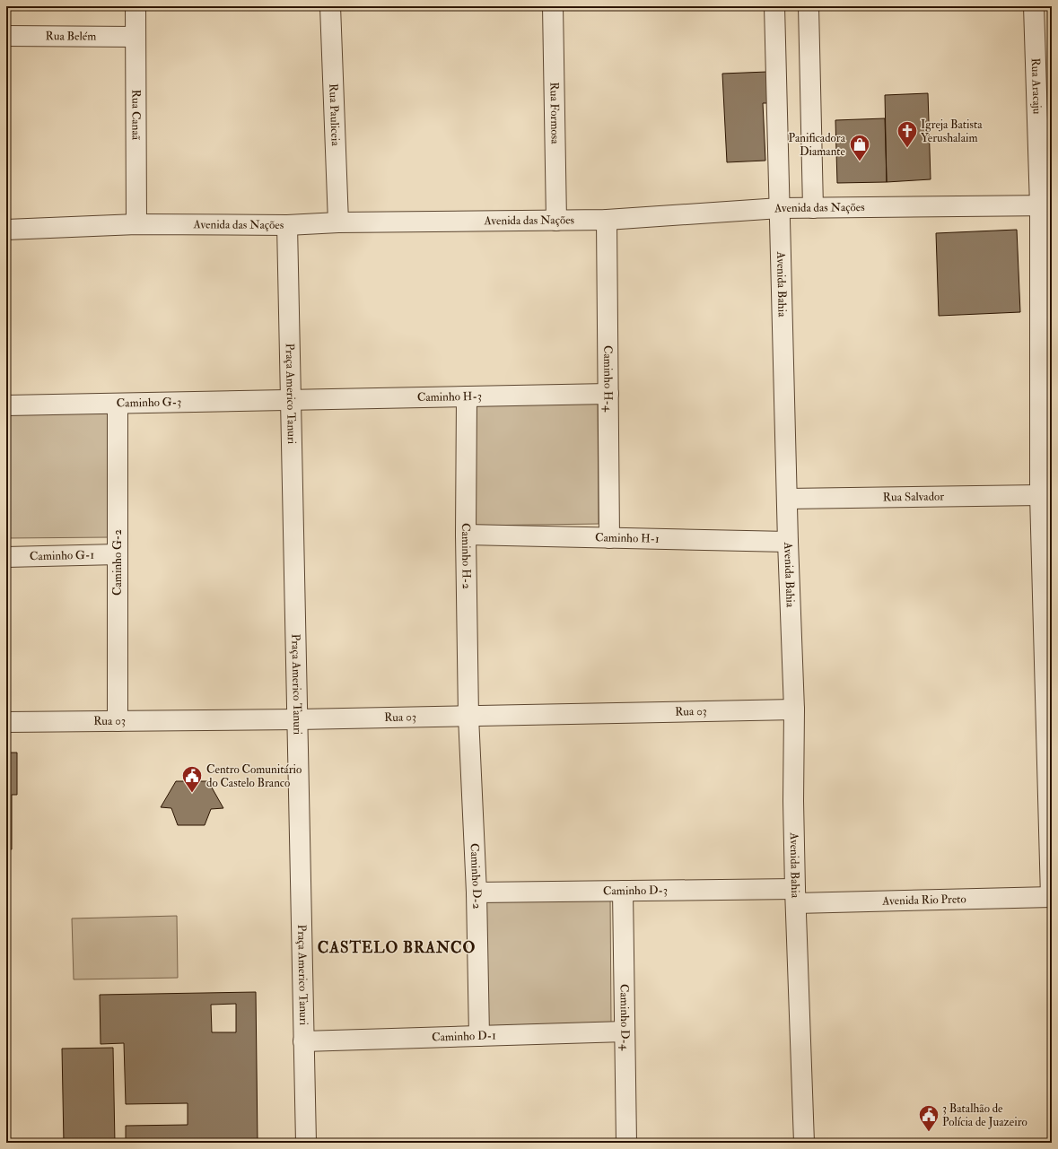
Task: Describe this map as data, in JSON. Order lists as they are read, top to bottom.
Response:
{
  "streets": {
    "street": [
      "Rua Belém",
      "Rua Aracaju",
      "Rua Formosa",
      "Rua Canaã",
      "Rua Pauliceia",
      "Avenida das Nações",
      "Avenida Bahia",
      "Caminho H-4",
      "Praça Americo Tanuri",
      "Caminho H-3",
      "Caminho G-3",
      "Rua Salvador",
      "Caminho H-1",
      "Caminho G-1",
      "Caminho H-2",
      "Caminho G-2",
      "Rua 03",
      "Caminho D-2",
      "Caminho D-3",
      "Avenida Rio Preto",
      "Caminho D-4",
      "Caminho D-1"
    ]
  },
  "crossings": [
    ["Rua Belém", "Rua Canaã"],
    ["Rua Aracaju", "Avenida das Nações"],
    ["Rua Aracaju", "Rua Salvador"],
    ["Rua Aracaju", "Avenida Rio Preto"],
    ["Rua Formosa", "Avenida das Nações"],
    ["Rua Canaã", "Avenida das Nações"],
    ["Rua Pauliceia", "Avenida das Nações"],
    ["Avenida das Nações", "Avenida Bahia"],
    ["Avenida das Nações", "Caminho H-4"],
    ["Avenida das Nações", "Praça Americo Tanuri"],
    ["Avenida Bahia", "Rua Salvador"],
    ["Avenida Bahia", "Caminho H-1"],
    ["Avenida Bahia", "Rua 03"],
    ["Avenida Bahia", "Caminho D-3"],
    ["Avenida Bahia", "Avenida Rio Preto"],
    ["Caminho H-4", "Caminho H-3"],
    ["Caminho H-4", "Caminho H-1"],
    ["Praça Americo Tanuri", "Caminho H-3"],
    ["Praça Americo Tanuri", "Caminho G-3"],
    ["Praça Americo Tanuri", "Rua 03"],
    ["Praça Americo Tanuri", "Caminho D-1"],
    ["Caminho H-3", "Caminho G-3"],
    ["Caminho H-3", "Caminho H-2"],
    ["Caminho G-3", "Caminho G-2"],
    ["Caminho H-1", "Caminho H-2"],
    ["Caminho G-1", "Caminho G-2"],
    ["Caminho H-2", "Rua 03"],
    ["Caminho H-2", "Caminho D-2"],
    ["Caminho G-2", "Rua 03"],
    ["Rua 03", "Caminho D-2"],
    ["Caminho D-2", "Caminho D-3"],
    ["Caminho D-2", "Caminho D-1"],
    ["Caminho D-3", "Avenida Rio Preto"],
    ["Caminho D-3", "Caminho D-4"],
    ["Caminho D-4", "Caminho D-1"]
  ],
  "districts": ["CASTELO BRANCO"],
  "places": {
    "church": ["Igreja Batista Yerushalaim"],
    "shop": ["Panificadora Diamante"],
    "public building": ["Centro Comunitário do Castelo Branco", "3 Batalhão de Polícia de Juazeiro"]
  }
}
